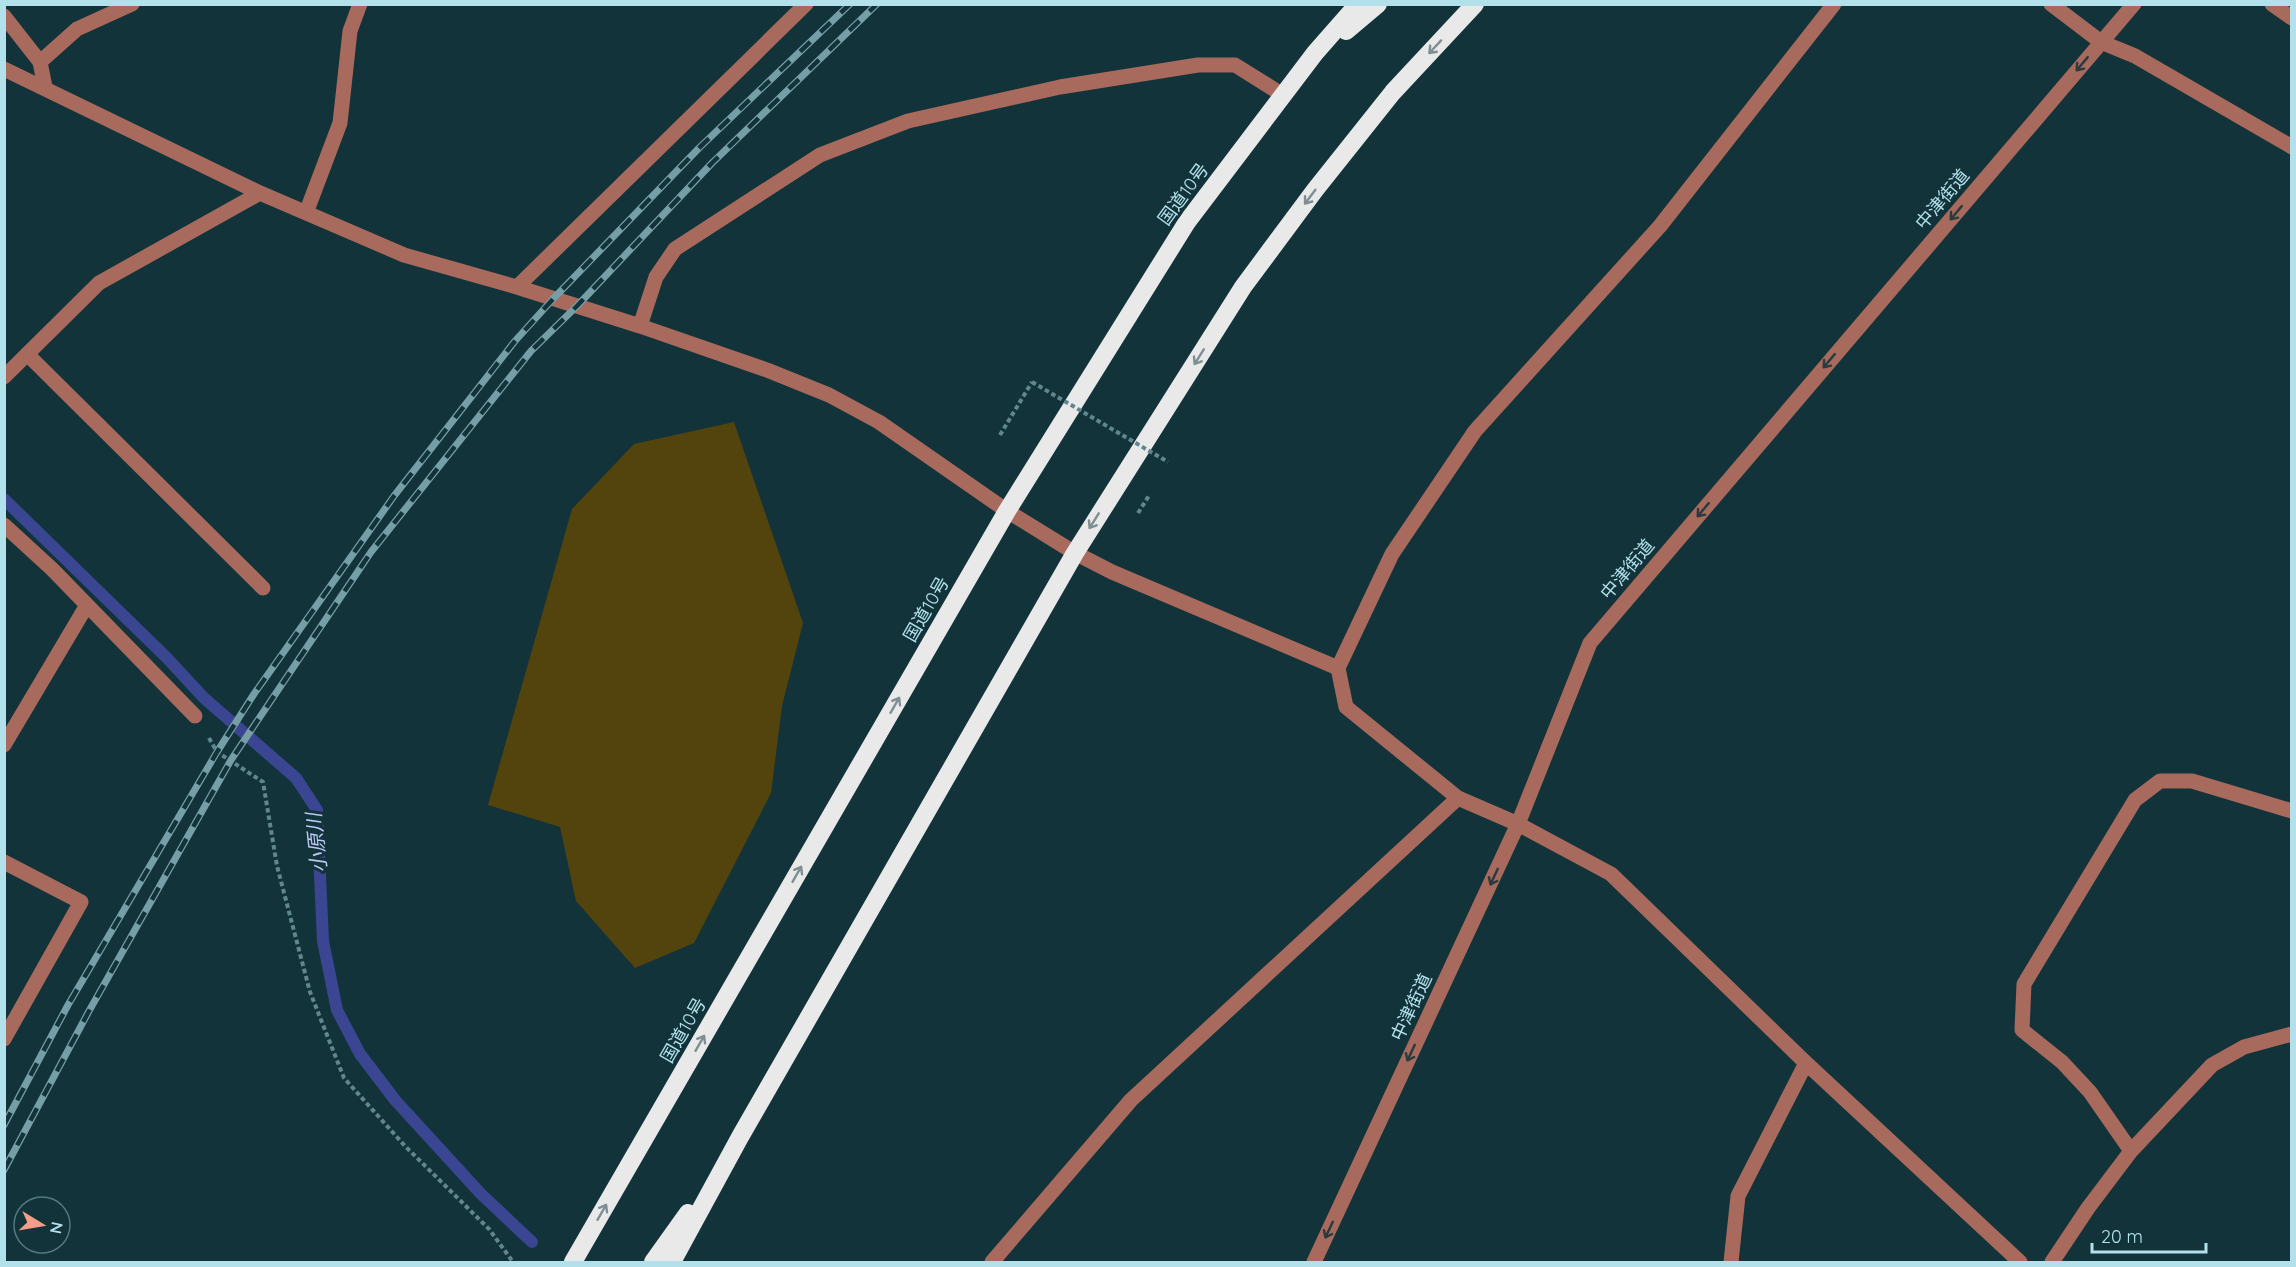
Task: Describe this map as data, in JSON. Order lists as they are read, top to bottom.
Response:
{
  "streets": {
    "highway": ["国道10号"],
    "street": ["中津街道"]
  },
  "one_way": ["中津街道"],
  "water": ["小原川"],
  "scale_bar": "20 m",
  "north": "right"
}
